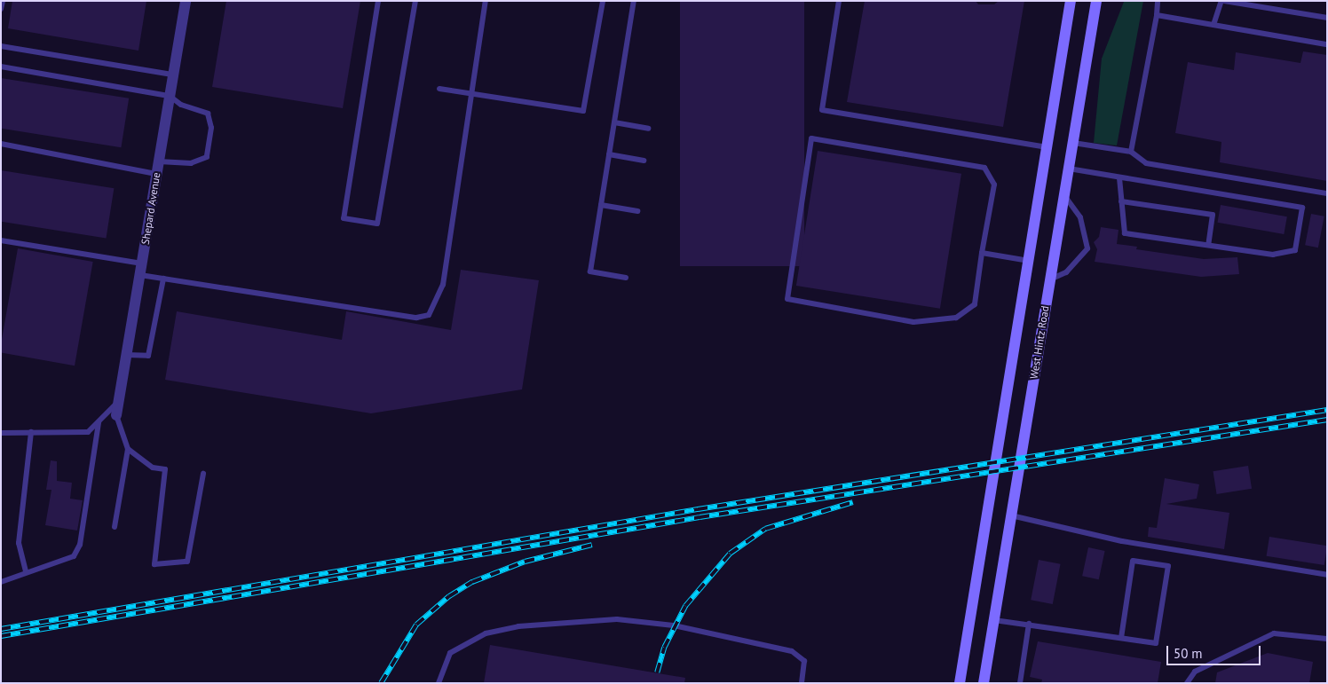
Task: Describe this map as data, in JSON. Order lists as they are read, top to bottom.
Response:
{
  "streets": {
    "main road": ["West Hintz Road"],
    "street": ["Shepard Avenue"]
  },
  "scale_bar": "50 m"
}
